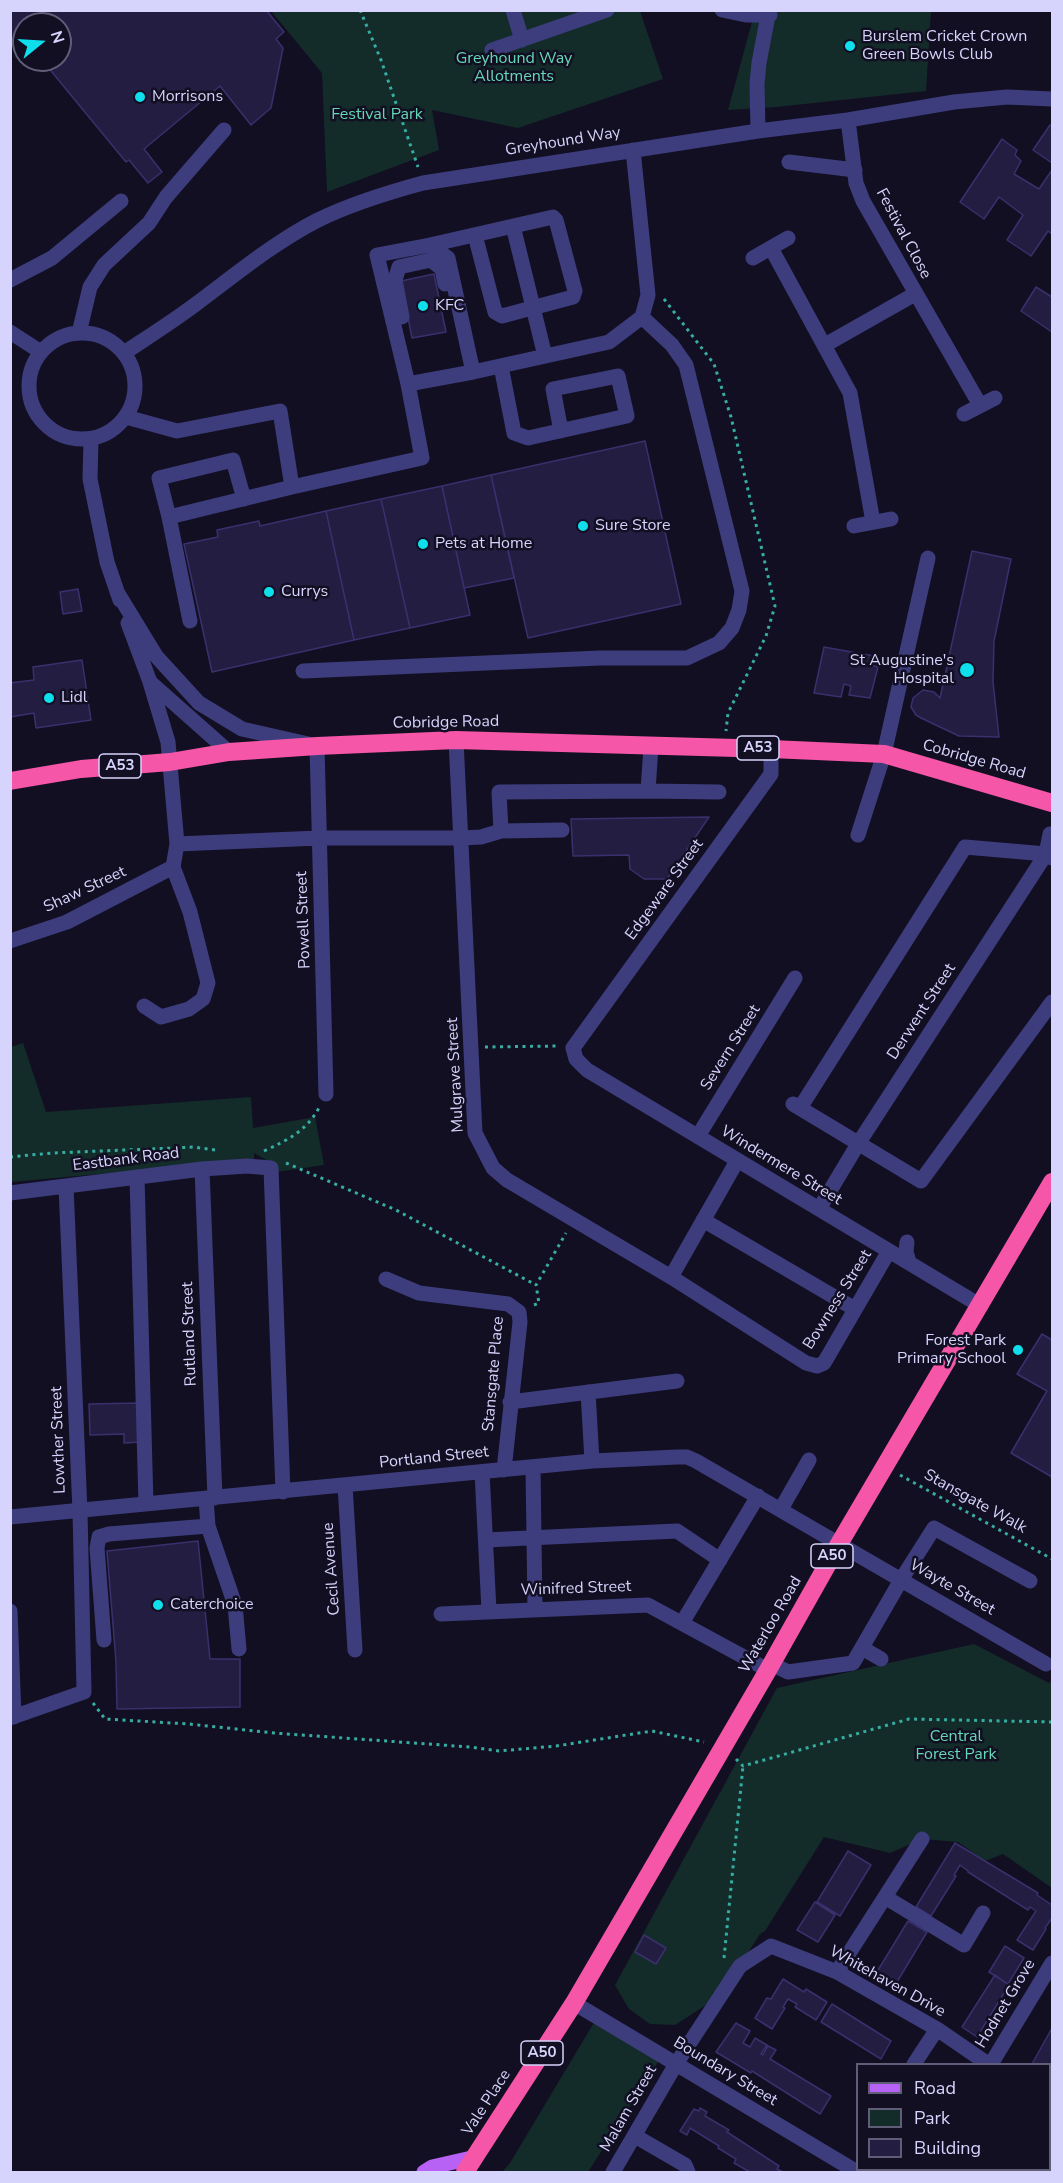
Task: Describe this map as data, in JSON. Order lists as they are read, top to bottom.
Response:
{
  "streets": {
    "highway": [
      "Cobridge Road",
      "A53",
      "A50",
      "Waterloo Road",
      "Vale Place"
    ],
    "street": [
      "Greyhound Way",
      "Festival Close",
      "Shaw Street",
      "Edgeware Street",
      "Powell Street",
      "Derwent Street",
      "Severn Street",
      "Mulgrave Street",
      "Eastbank Road",
      "Windermere Street",
      "Bowness Street",
      "Rutland Street",
      "Stansgate Place",
      "Lowther Street",
      "Portland Street",
      "Cecil Avenue",
      "Wayte Street",
      "Winifred Street",
      "Whitehaven Drive",
      "Hodnet Grove",
      "Boundary Street",
      "Malam Street"
    ],
    "path": ["Stansgate Walk"]
  },
  "crossings": [
    ["Greyhound Way", "Festival Close"],
    ["Cobridge Road", "Edgeware Street"],
    ["Cobridge Road", "Powell Street"],
    ["Cobridge Road", "Mulgrave Street"],
    ["Edgeware Street", "Windermere Street"],
    ["Derwent Street", "Windermere Street"],
    ["Severn Street", "Windermere Street"],
    ["Mulgrave Street", "Bowness Street"],
    ["Eastbank Road", "Rutland Street"],
    ["Eastbank Road", "Lowther Street"],
    ["Eastbank Road", "Portland Street"],
    ["Windermere Street", "Bowness Street"],
    ["Windermere Street", "Waterloo Road"],
    ["Rutland Street", "Portland Street"],
    ["Stansgate Place", "Portland Street"],
    ["Lowther Street", "Portland Street"],
    ["Portland Street", "Cecil Avenue"],
    ["Portland Street", "Wayte Street"],
    ["Portland Street", "Waterloo Road"],
    ["Stansgate Walk", "Waterloo Road"],
    ["Wayte Street", "Waterloo Road"],
    ["Winifred Street", "Waterloo Road"],
    ["Waterloo Road", "Vale Place"],
    ["Whitehaven Drive", "Boundary Street"],
    ["Whitehaven Drive", "Malam Street"],
    ["Boundary Street", "Vale Place"],
    ["Boundary Street", "Malam Street"]
  ],
  "parks": ["Greyhound Way Allotments", "Festival Park", "Central Forest Park"],
  "places": [
    "Burslem Cricket Crown Green Bowls Club",
    "Morrisons",
    "KFC",
    "Sure Store",
    "Pets at Home",
    "Currys",
    "St Augustine's Hospital",
    "Lidl",
    "Forest Park Primary School",
    "Caterchoice"
  ],
  "legend": ["Road", "Park", "Building"],
  "north": "right"
}
